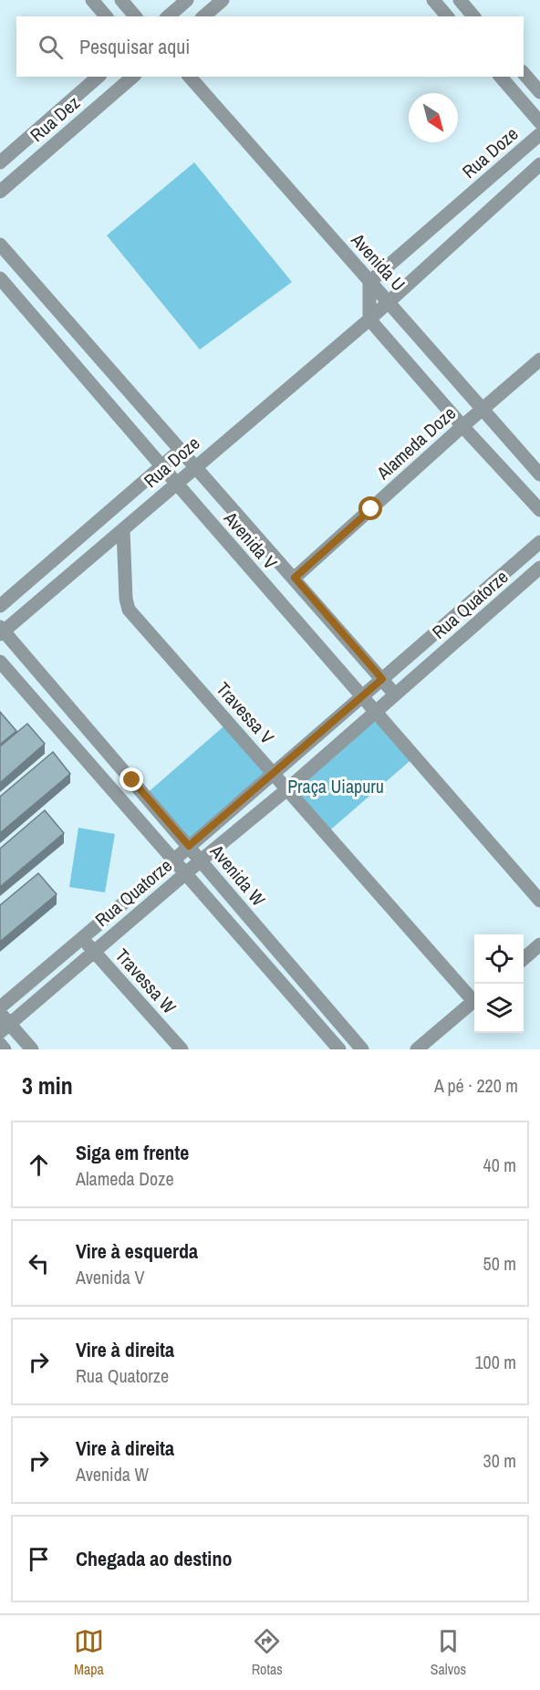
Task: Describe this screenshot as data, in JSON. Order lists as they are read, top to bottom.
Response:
{
  "streets": {
    "street": [
      "Rua Dez",
      "Rua Doze",
      "Avenida U",
      "Alameda Doze",
      "Avenida V",
      "Rua Quatorze",
      "Travessa V",
      "Avenida W",
      "Travessa W"
    ]
  },
  "crossings": [
    ["Rua Doze", "Avenida U"],
    ["Rua Doze", "Avenida V"],
    ["Rua Doze", "Travessa V"],
    ["Rua Doze", "Avenida W"],
    ["Avenida U", "Alameda Doze"],
    ["Alameda Doze", "Avenida V"],
    ["Avenida V", "Rua Quatorze"],
    ["Rua Quatorze", "Travessa V"],
    ["Rua Quatorze", "Avenida W"],
    ["Rua Quatorze", "Travessa W"]
  ],
  "parks": ["Praça Uiapuru"],
  "north": "bottom right",
  "page": {
    "search": "Pesquisar aqui",
    "heading": ["3 min", "A pé · 220 m"],
    "list": [
      ["Siga em frente", "Alameda Doze", "40 m"],
      ["Vire à esquerda", "Avenida V", "50 m"],
      ["Vire à direita", "Rua Quatorze", "100 m"],
      ["Vire à direita", "Avenida W", "30 m"],
      "Chegada ao destino"
    ],
    "nav": ["Mapa", "Rotas", "Salvos"]
  }
}
